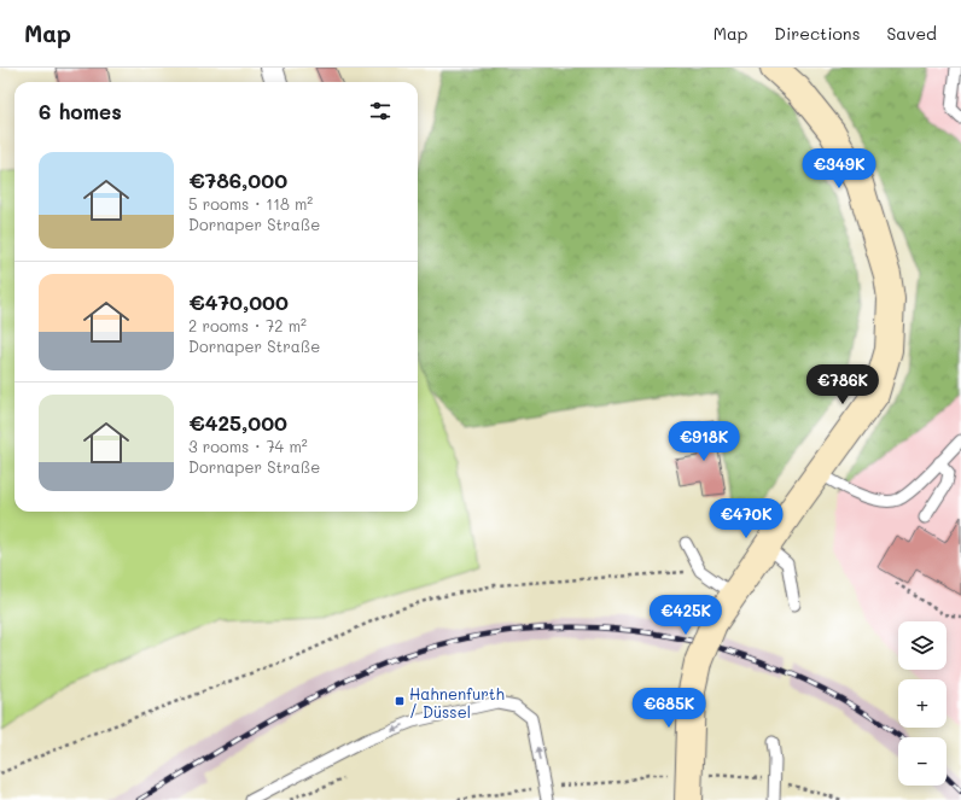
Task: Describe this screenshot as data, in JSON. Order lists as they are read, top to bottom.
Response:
{
  "places": {
    "transit": ["Hahnenfurth / Düssel"]
  },
  "page": {
    "header": "Map",
    "nav": ["Map", "Directions", "Saved"],
    "heading": "6 homes",
    "list": [
      {
        "name": "€786,000",
        "note": "5 rooms · 118 m² · Dornaper Straße"
      },
      {
        "name": "€470,000",
        "note": "2 rooms · 72 m² · Dornaper Straße"
      },
      {
        "name": "€425,000",
        "note": "3 rooms · 74 m² · Dornaper Straße"
      }
    ],
    "price": [
      "€349K",
      "€786K",
      "€918K",
      "€470K",
      "€425K",
      "€685K"
    ],
    "map_buttons": ["+", "−"]
  }
}
